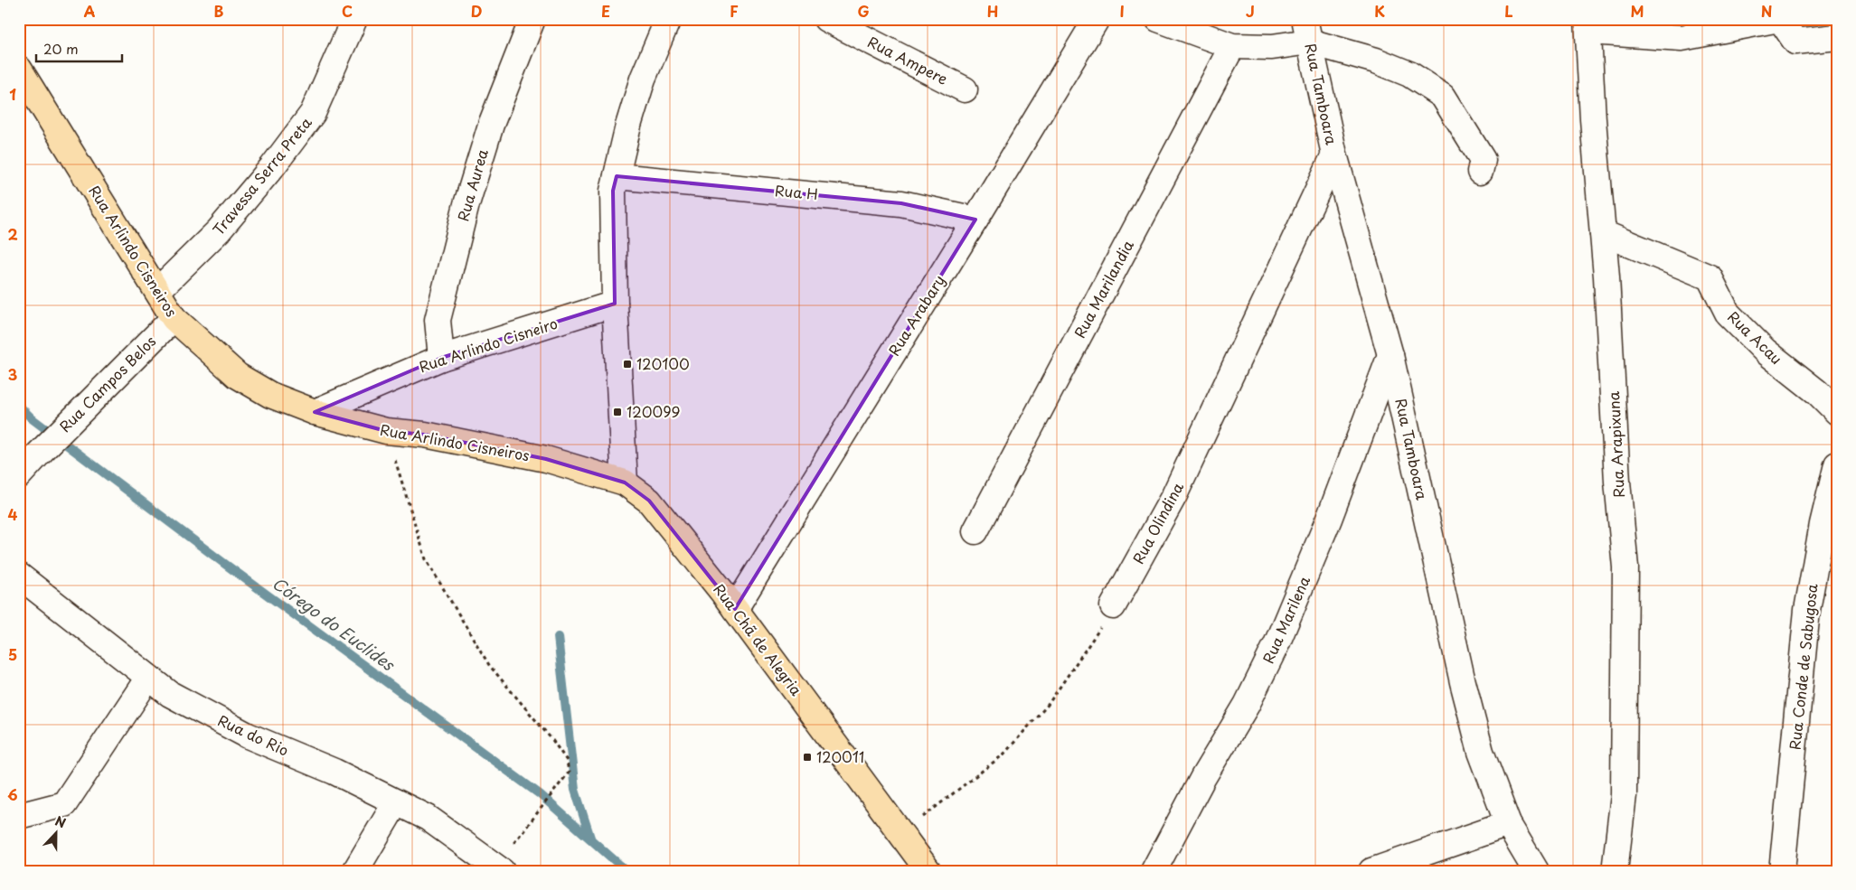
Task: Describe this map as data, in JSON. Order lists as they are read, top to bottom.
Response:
{
  "streets": {
    "main road": ["Rua Arlindo Cisneiros", "Rua Chã de Alegria"],
    "street": [
      "Rua Ampere",
      "Rua Tamboara",
      "Travessa Serra Preta",
      "Rua Aurea",
      "Rua H",
      "Rua Marilandia",
      "Rua Arabary",
      "Rua Acau",
      "Rua Arlindo Cisneiro",
      "Rua Campos Belos",
      "Rua Arapixuna",
      "Rua Olindina",
      "Rua Marilena",
      "Rua Conde de Sabugosa",
      "Rua do Rio"
    ]
  },
  "crossings": [
    ["Rua Tamboara", "Rua Olindina"],
    ["Rua Tamboara", "Rua Marilena"],
    ["Travessa Serra Preta", "Rua Arlindo Cisneiros"],
    ["Rua Aurea", "Rua Arlindo Cisneiro"],
    ["Rua H", "Rua Arabary"],
    ["Rua Arlindo Cisneiros", "Rua Arlindo Cisneiro"],
    ["Rua Arlindo Cisneiros", "Rua Campos Belos"],
    ["Rua Arlindo Cisneiros", "Rua Chã de Alegria"],
    ["Rua Arabary", "Rua Chã de Alegria"],
    ["Rua Acau", "Rua Arapixuna"]
  ],
  "water": ["Córego do Euclides"],
  "places": {
    "transit": ["120100", "120099", "120011"]
  },
  "scale_bar": "20 m",
  "north": "top",
  "grid": {
    "columns": [
      "A",
      "B",
      "C",
      "D",
      "E",
      "F",
      "G",
      "H",
      "I",
      "J",
      "K",
      "L",
      "M",
      "N"
    ],
    "rows": [
      "1",
      "2",
      "3",
      "4",
      "5",
      "6"
    ]
  }
}
